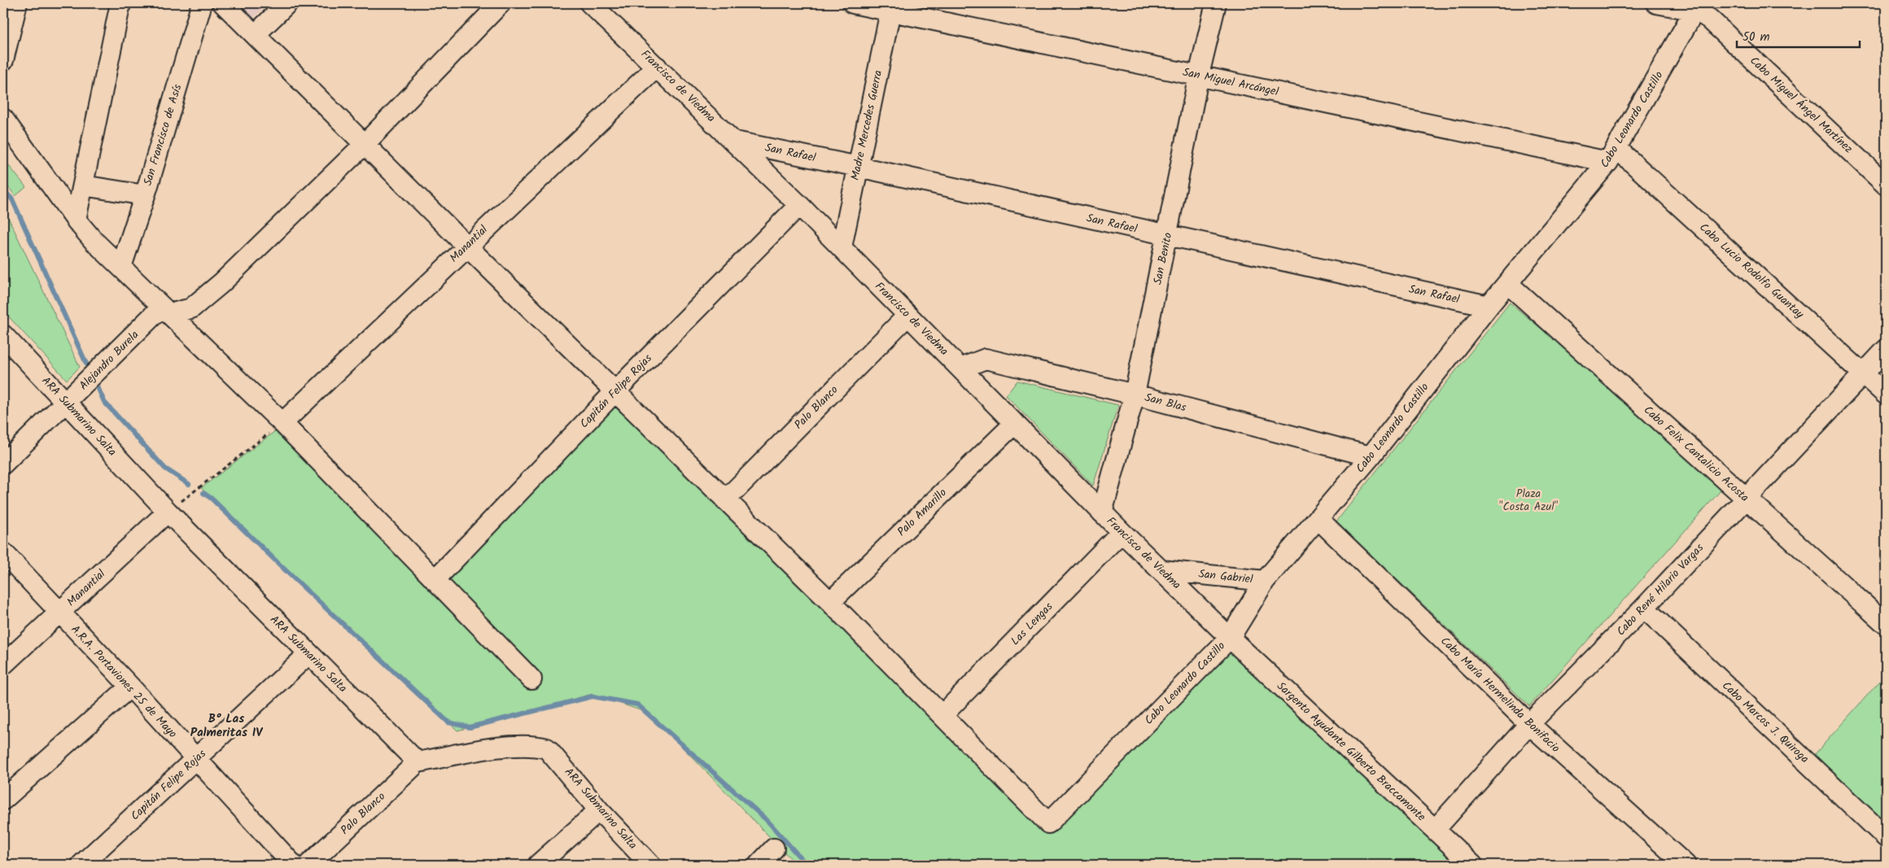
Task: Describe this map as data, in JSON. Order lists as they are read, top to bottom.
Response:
{
  "streets": {
    "street": [
      "San Miguel Arcángel",
      "Francisco de Viedma",
      "Cabo Miguel Ángel Martínez",
      "Cabo Leonardo Castillo",
      "Madre Mercedes Guerra",
      "San Francisco de Asís",
      "San Rafael",
      "Manantial",
      "San Benito",
      "Cabo Lucio Rodolfo Guantay",
      "Alejandro Burela",
      "Capitán Felipe Rojas",
      "San Blas",
      "Palo Blanco",
      "ARA Submarino Salta",
      "Cabo Felix Cantalicio Acosta",
      "Palo Amarillo",
      "San Gabriel",
      "Cabo René Hilario Vargas",
      "Las Lengas",
      "A.R.A. Portaviones 25 de Mayo",
      "Cabo María Hermelinda Bonifacio",
      "Cabo Marcos J. Quiroga",
      "Sargento Ayudante Gilberto Braccamonte"
    ]
  },
  "crossings": [
    ["San Miguel Arcángel", "Cabo Leonardo Castillo"],
    ["San Miguel Arcángel", "Madre Mercedes Guerra"],
    ["San Miguel Arcángel", "San Benito"],
    ["San Miguel Arcángel", "Cabo Lucio Rodolfo Guantay"],
    ["Francisco de Viedma", "Cabo Leonardo Castillo"],
    ["Francisco de Viedma", "Madre Mercedes Guerra"],
    ["Francisco de Viedma", "San Rafael"],
    ["Francisco de Viedma", "Manantial"],
    ["Francisco de Viedma", "San Benito"],
    ["Francisco de Viedma", "Capitán Felipe Rojas"],
    ["Francisco de Viedma", "San Blas"],
    ["Francisco de Viedma", "Palo Blanco"],
    ["Francisco de Viedma", "Palo Amarillo"],
    ["Francisco de Viedma", "San Gabriel"],
    ["Francisco de Viedma", "Las Lengas"],
    ["Francisco de Viedma", "Sargento Ayudante Gilberto Braccamonte"],
    ["Cabo Miguel Ángel Martínez", "Cabo Leonardo Castillo"],
    ["Cabo Leonardo Castillo", "San Rafael"],
    ["Cabo Leonardo Castillo", "Cabo Lucio Rodolfo Guantay"],
    ["Cabo Leonardo Castillo", "San Blas"],
    ["Cabo Leonardo Castillo", "Cabo Felix Cantalicio Acosta"],
    ["Cabo Leonardo Castillo", "San Gabriel"],
    ["Cabo Leonardo Castillo", "Las Lengas"],
    ["Cabo Leonardo Castillo", "Cabo María Hermelinda Bonifacio"],
    ["Cabo Leonardo Castillo", "Sargento Ayudante Gilberto Braccamonte"],
    ["Madre Mercedes Guerra", "San Rafael"],
    ["San Rafael", "San Benito"],
    ["Manantial", "ARA Submarino Salta"],
    ["Manantial", "A.R.A. Portaviones 25 de Mayo"],
    ["San Benito", "San Blas"],
    ["Cabo Lucio Rodolfo Guantay", "Cabo René Hilario Vargas"],
    ["Alejandro Burela", "ARA Submarino Salta"],
    ["Capitán Felipe Rojas", "ARA Submarino Salta"],
    ["Capitán Felipe Rojas", "A.R.A. Portaviones 25 de Mayo"],
    ["Palo Blanco", "ARA Submarino Salta"],
    ["Cabo Felix Cantalicio Acosta", "Cabo René Hilario Vargas"],
    ["Cabo René Hilario Vargas", "Cabo María Hermelinda Bonifacio"],
    ["Cabo René Hilario Vargas", "Cabo Marcos J. Quiroga"],
    ["Cabo René Hilario Vargas", "Sargento Ayudante Gilberto Braccamonte"]
  ],
  "districts": ["B° Las Palmeritas IV"],
  "parks": ["Plaza \"Costa Azul\""],
  "scale_bar": "50 m"
}
